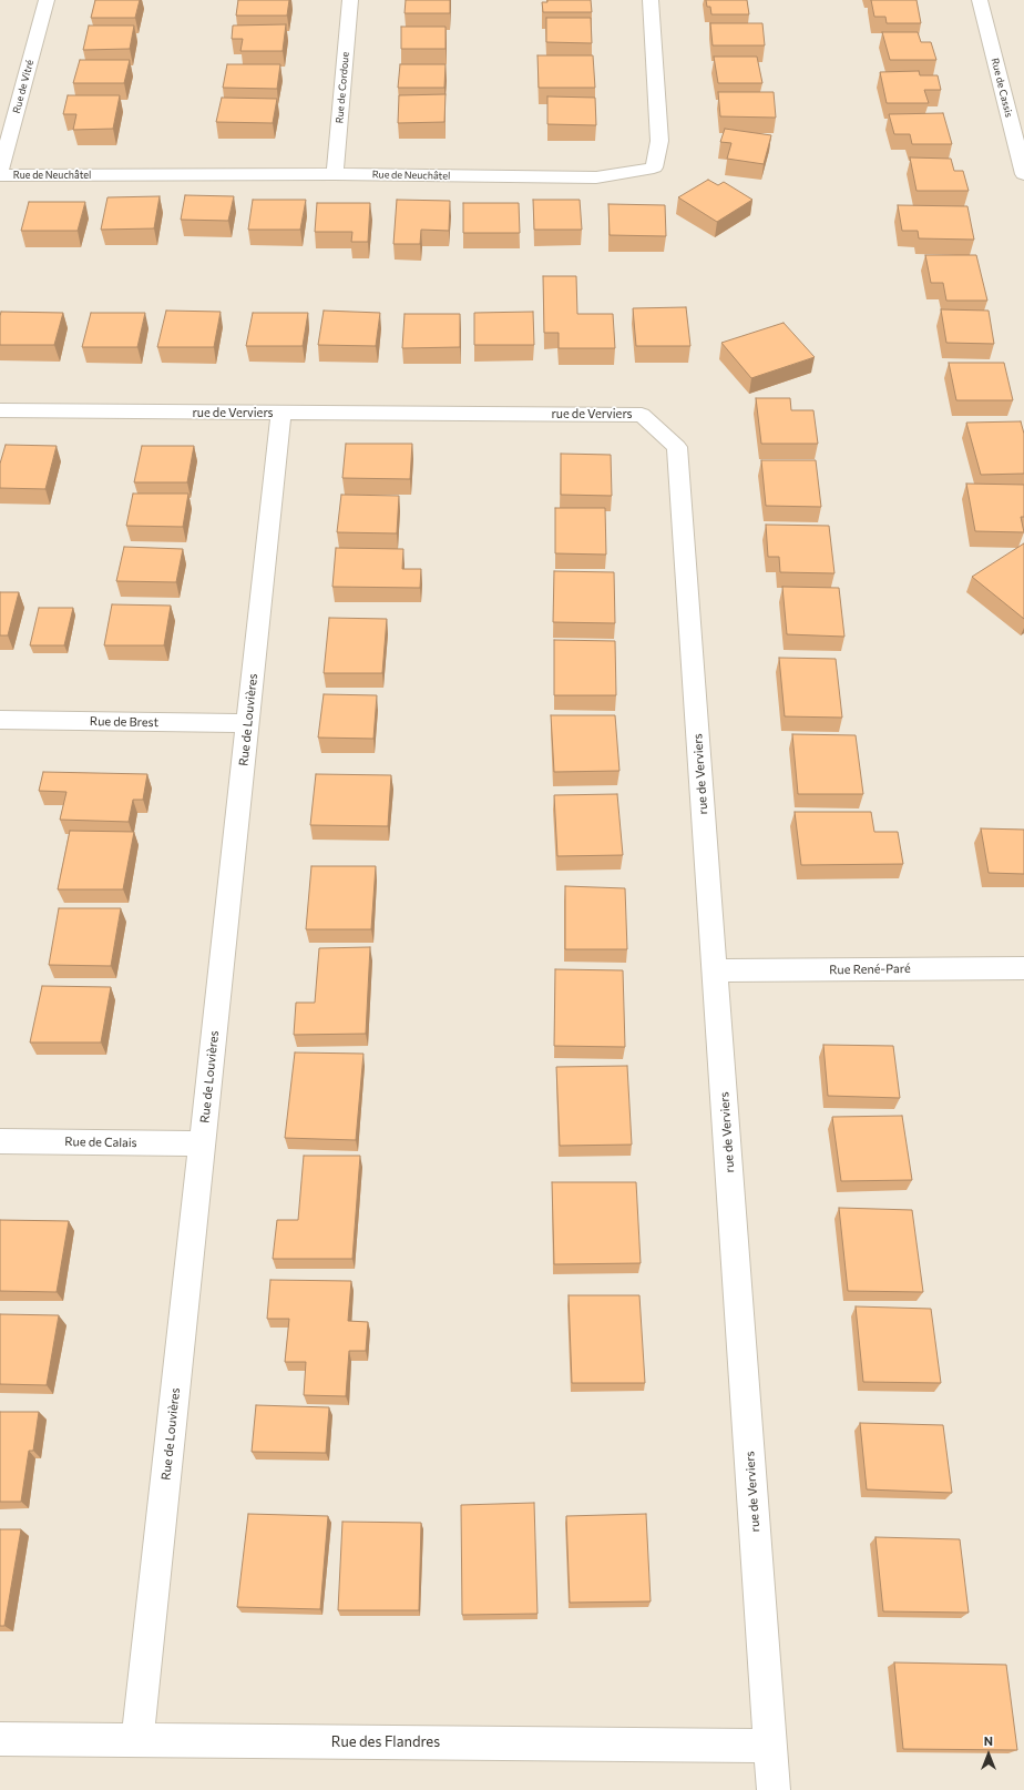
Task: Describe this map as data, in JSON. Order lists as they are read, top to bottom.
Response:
{
  "streets": {
    "street": [
      "Rue de Vitré",
      "Rue de Cordoue",
      "Rue de Cassis",
      "Rue de Neuchâtel",
      "rue de Verviers",
      "Rue de Louvières",
      "Rue de Brest",
      "Rue René-Paré",
      "Rue de Calais",
      "Rue des Flandres"
    ]
  },
  "crossings": [
    ["Rue de Vitré", "Rue de Neuchâtel"],
    ["Rue de Cordoue", "Rue de Neuchâtel"],
    ["rue de Verviers", "Rue de Louvières"],
    ["rue de Verviers", "Rue René-Paré"],
    ["rue de Verviers", "Rue des Flandres"],
    ["Rue de Louvières", "Rue de Brest"],
    ["Rue de Louvières", "Rue de Calais"],
    ["Rue de Louvières", "Rue des Flandres"]
  ],
  "north": "top"
}
